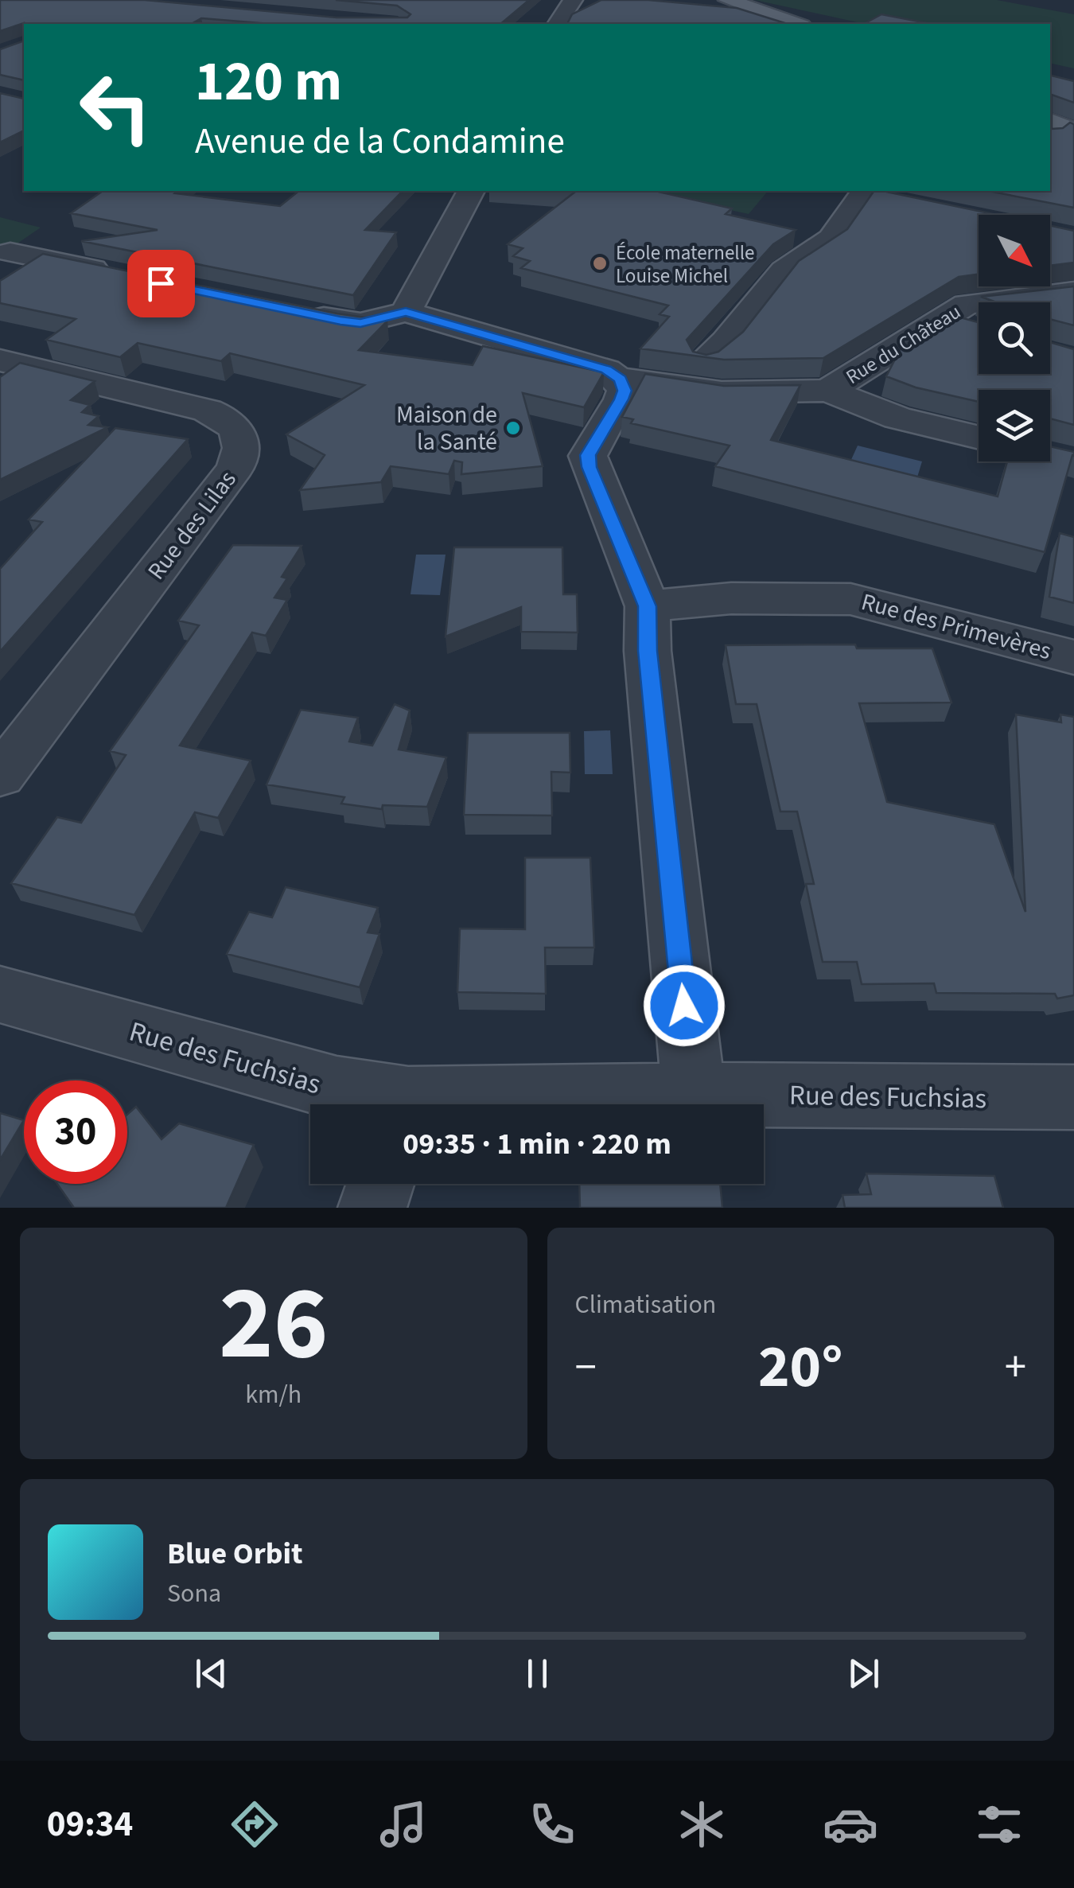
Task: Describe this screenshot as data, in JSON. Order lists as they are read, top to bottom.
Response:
{
  "streets": {
    "street": [
      "Rue du Château",
      "Rue des Lilas",
      "Rue des Primevères",
      "Rue des Fuchsias"
    ]
  },
  "places": ["École maternelle Louise Michel", "Maison de la Santé"],
  "north": "bottom right",
  "page": {
    "turn": ["120 m", "Avenue de la Condamine"],
    "limit": "30",
    "trip": "09:35 · 1 min · 220 m",
    "tile": [
      ["26", "km/h"],
      "Climatisation"
    ],
    "heat": ["−", "20°", "+"],
    "song": ["Blue Orbit", "Sona"],
    "tabs": "09:34"
  }
}
